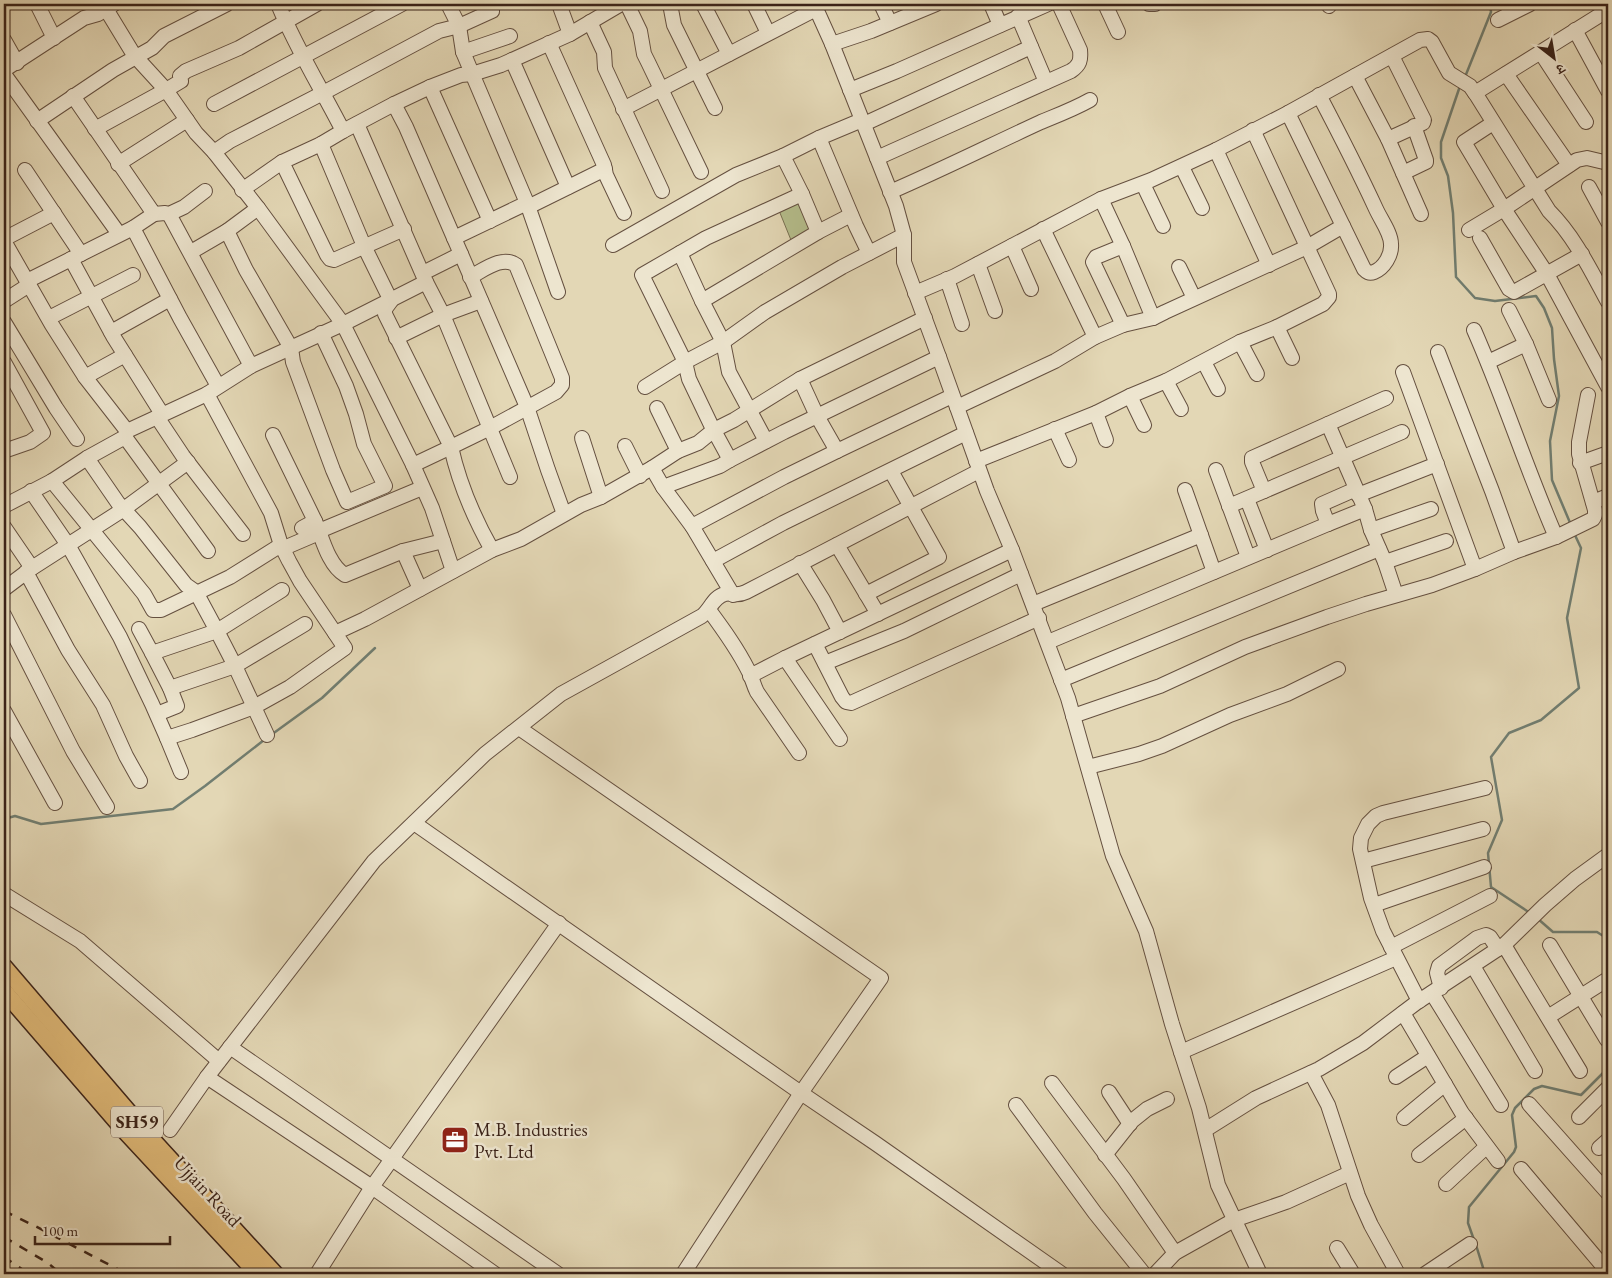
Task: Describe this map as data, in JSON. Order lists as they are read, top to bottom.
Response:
{
  "streets": {
    "main road": ["SH59", "Ujjain Road"]
  },
  "places": {
    "office": ["M.B. Industries Pvt. Ltd"]
  },
  "scale_bar": "100 m",
  "north": "bottom right"
}
